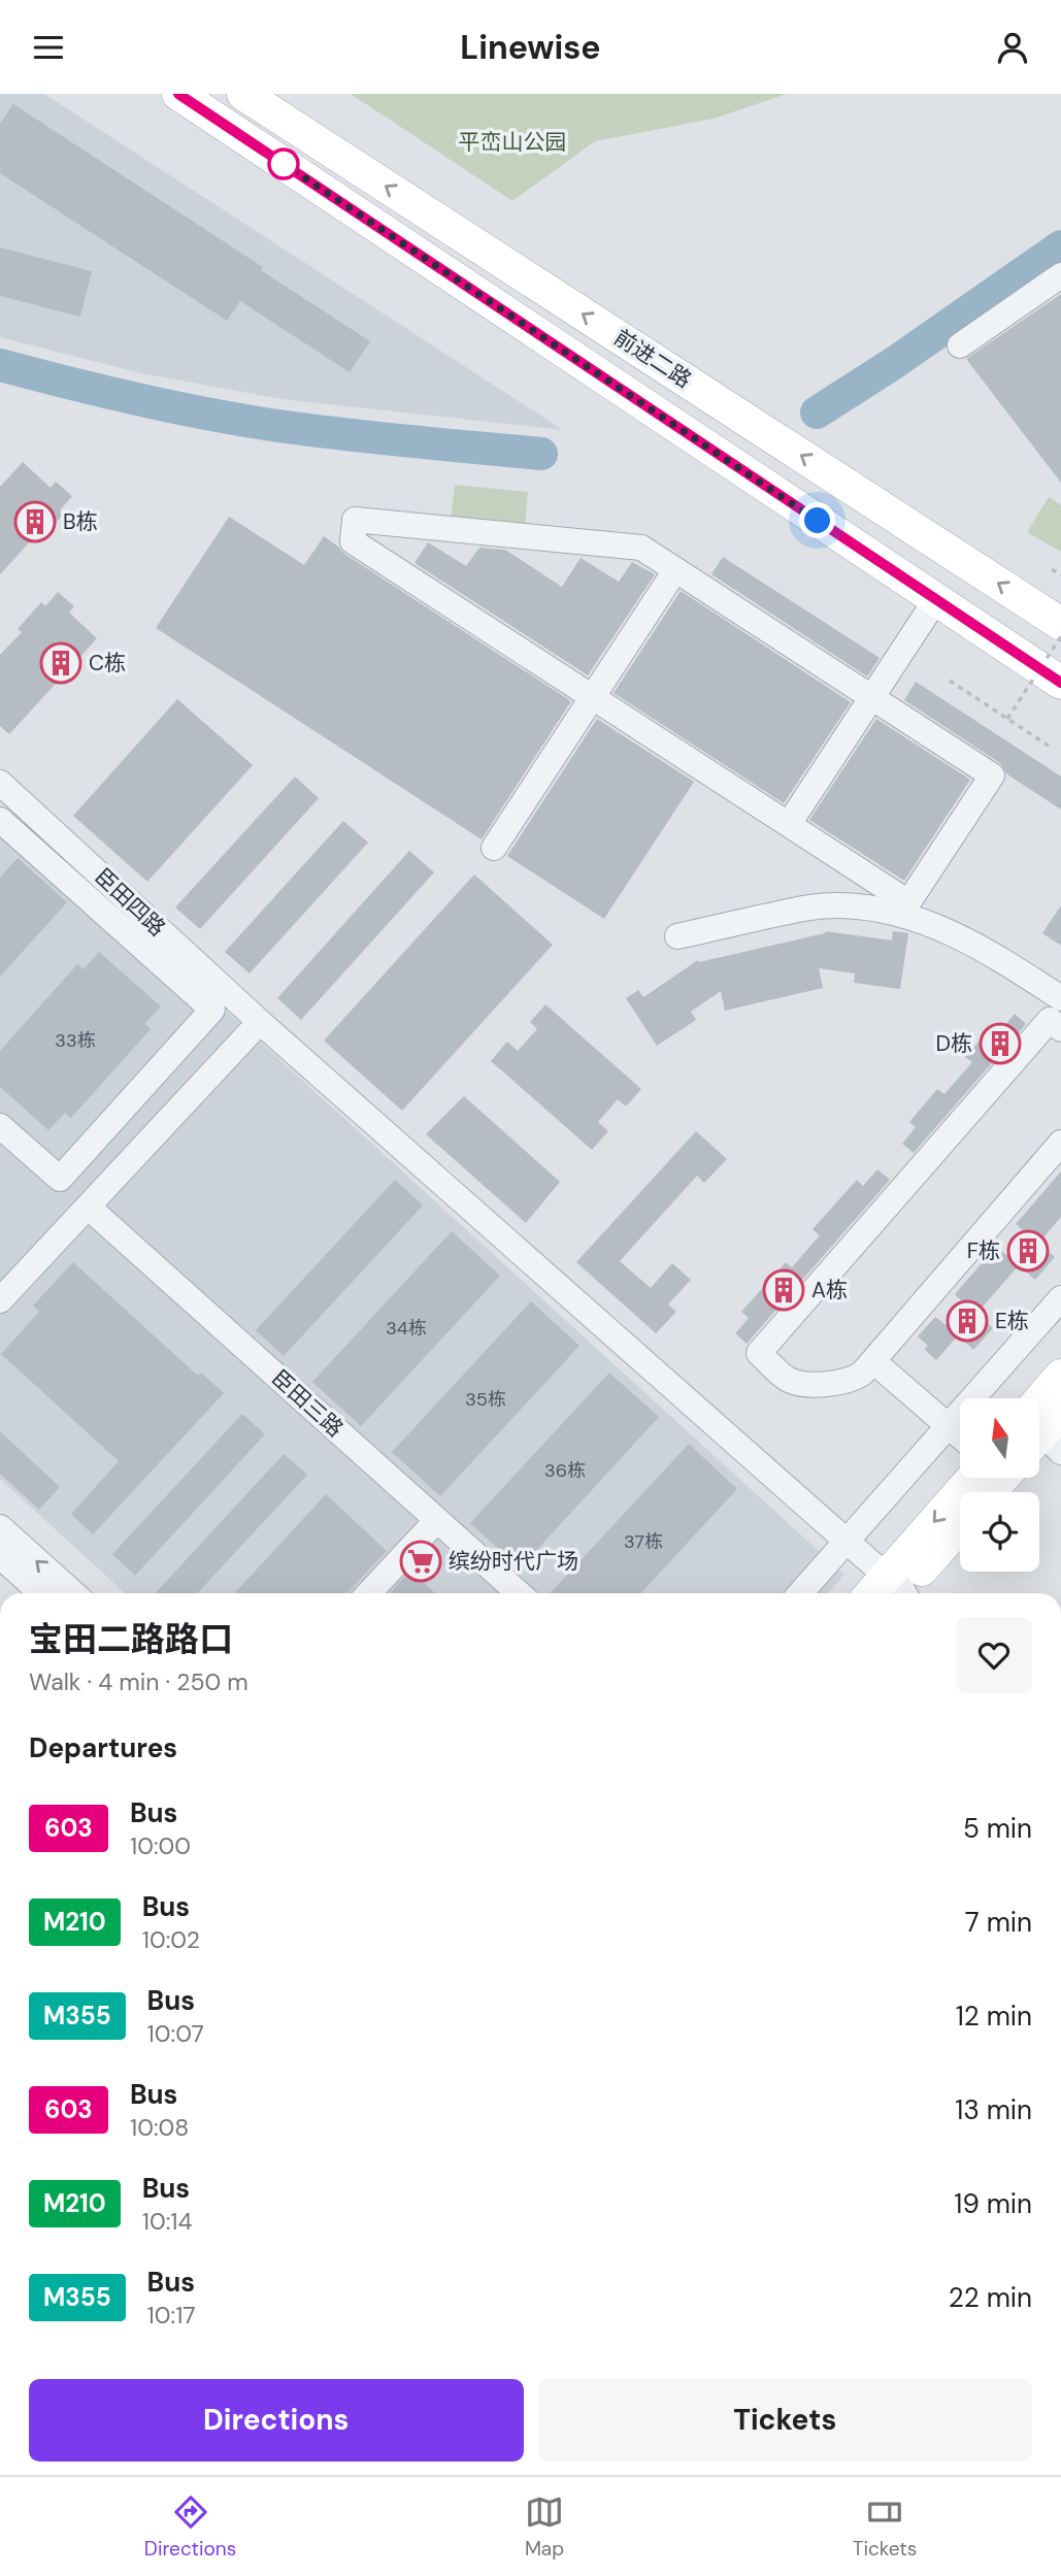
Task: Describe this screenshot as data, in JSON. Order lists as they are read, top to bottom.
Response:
{
  "streets": {
    "main road": ["前进二路"],
    "street": ["臣田四路", "臣田三路"]
  },
  "parks": ["平峦山公园"],
  "places": {
    "building": [
      "B栋",
      "C栋",
      "D栋",
      "F栋",
      "A栋",
      "E栋"
    ],
    "supermarket": ["缤纷时代广场"]
  },
  "lines": ["bus line 603"],
  "house_numbers": [
    "33栋",
    "34栋",
    "35栋",
    "36栋",
    "37栋"
  ],
  "north": "top",
  "page": {
    "header": "Linewise",
    "heading": [
      ["宝田二路路口", "Walk · 4 min · 250 m"],
      "Departures"
    ],
    "list": [
      {
        "mark": "603",
        "name": "Bus",
        "note": "10:00",
        "value": "5 min"
      },
      {
        "mark": "M210",
        "name": "Bus",
        "note": "10:02",
        "value": "7 min"
      },
      {
        "mark": "M355",
        "name": "Bus",
        "note": "10:07",
        "value": "12 min"
      },
      {
        "mark": "603",
        "name": "Bus",
        "note": "10:08",
        "value": "13 min"
      },
      {
        "mark": "M210",
        "name": "Bus",
        "note": "10:14",
        "value": "19 min"
      },
      {
        "mark": "M355",
        "name": "Bus",
        "note": "10:17",
        "value": "22 min"
      }
    ],
    "buttons": ["Directions", "Tickets"],
    "tabs": ["Directions", "Map", "Tickets"]
  }
}
